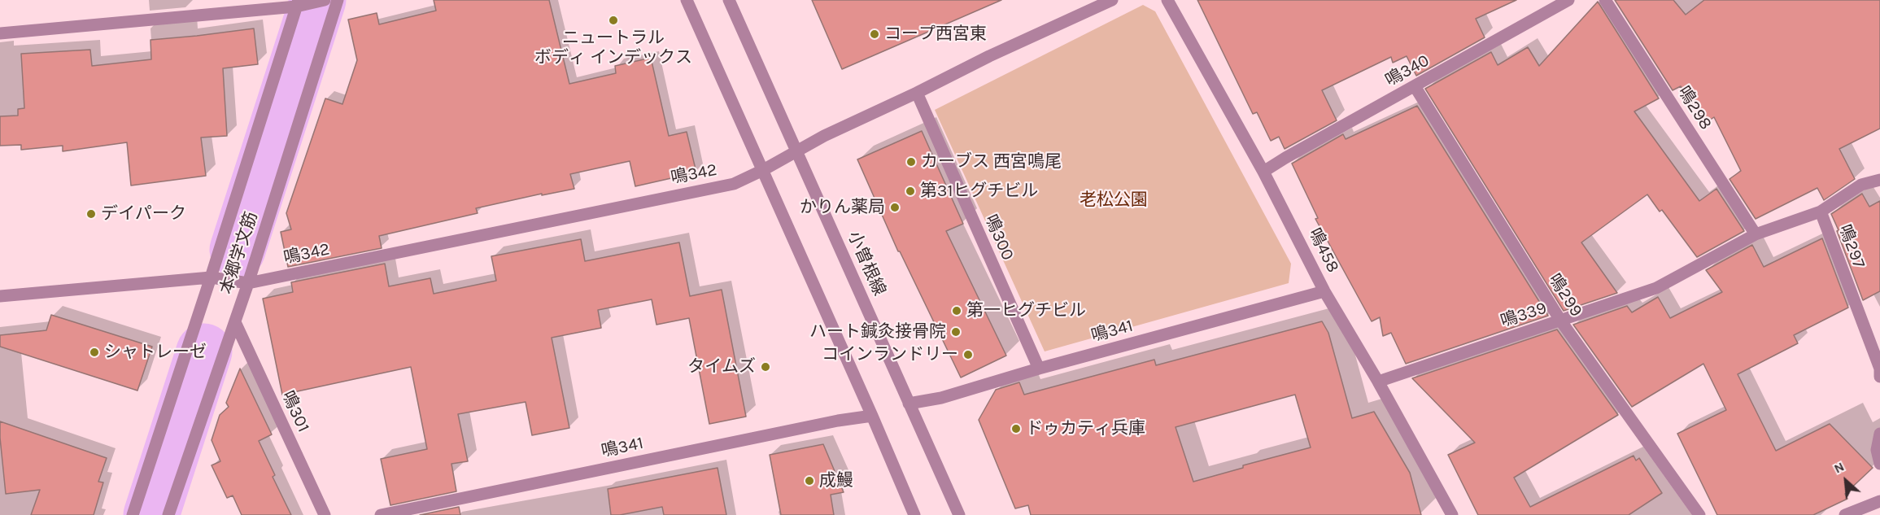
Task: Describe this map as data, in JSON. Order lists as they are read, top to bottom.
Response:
{
  "streets": {
    "street": [
      "鳴340",
      "鳴298",
      "鳴342",
      "鳴300",
      "鳴297",
      "鳴458",
      "本郷学文筋",
      "小曽根線",
      "鳴299",
      "鳴339",
      "鳴341",
      "鳴301"
    ]
  },
  "crossings": [
    ["鳴340", "鳴458"],
    ["鳴340", "鳴299"],
    ["鳴298", "鳴339"],
    ["鳴342", "鳴300"],
    ["鳴342", "本郷学文筋"],
    ["鳴342", "小曽根線"],
    ["鳴300", "鳴341"],
    ["鳴297", "鳴339"],
    ["鳴458", "鳴339"],
    ["鳴458", "鳴341"],
    ["本郷学文筋", "鳴301"],
    ["小曽根線", "鳴341"],
    ["鳴299", "鳴339"]
  ],
  "parks": ["老松公園"],
  "places": [
    "ニュートラル ボディ インデックス",
    "コープ西宮東",
    "カーブス 西宮鳴尾",
    "第31ヒグチビル",
    "かりん薬局",
    "デイパーク",
    "第一ヒグチビル",
    "ハート鍼灸接骨院",
    "シャトレーゼ",
    "コインランドリー",
    "タイムズ",
    "ドゥカティ兵庫",
    "成鰻"
  ],
  "north": "top left"
}
